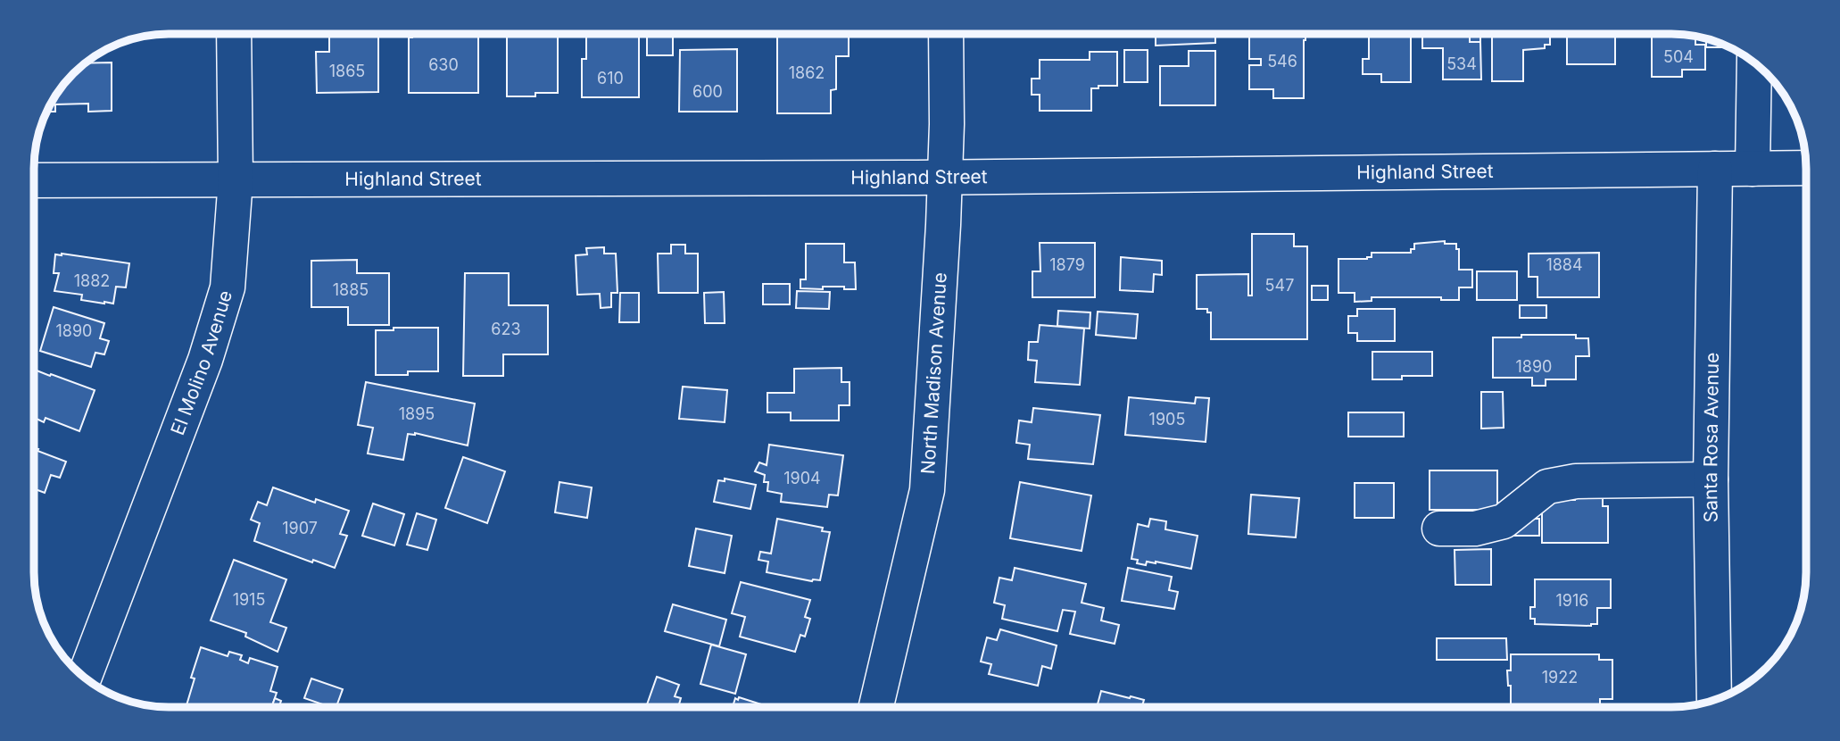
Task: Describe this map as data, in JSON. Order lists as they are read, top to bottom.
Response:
{
  "streets": {
    "street": [
      "Highland Street",
      "El Molino Avenue",
      "North Madison Avenue",
      "Santa Rosa Avenue"
    ]
  },
  "crossings": [
    ["Highland Street", "El Molino Avenue"],
    ["Highland Street", "North Madison Avenue"],
    ["Highland Street", "Santa Rosa Avenue"]
  ],
  "house_numbers": [
    "504",
    "546",
    "534",
    "630",
    "1865",
    "1862",
    "610",
    "600",
    "1879",
    "1884",
    "1882",
    "547",
    "1885",
    "623",
    "1890",
    "1890",
    "1895",
    "1905",
    "1904",
    "1907",
    "1915",
    "1916",
    "1922"
  ]
}
